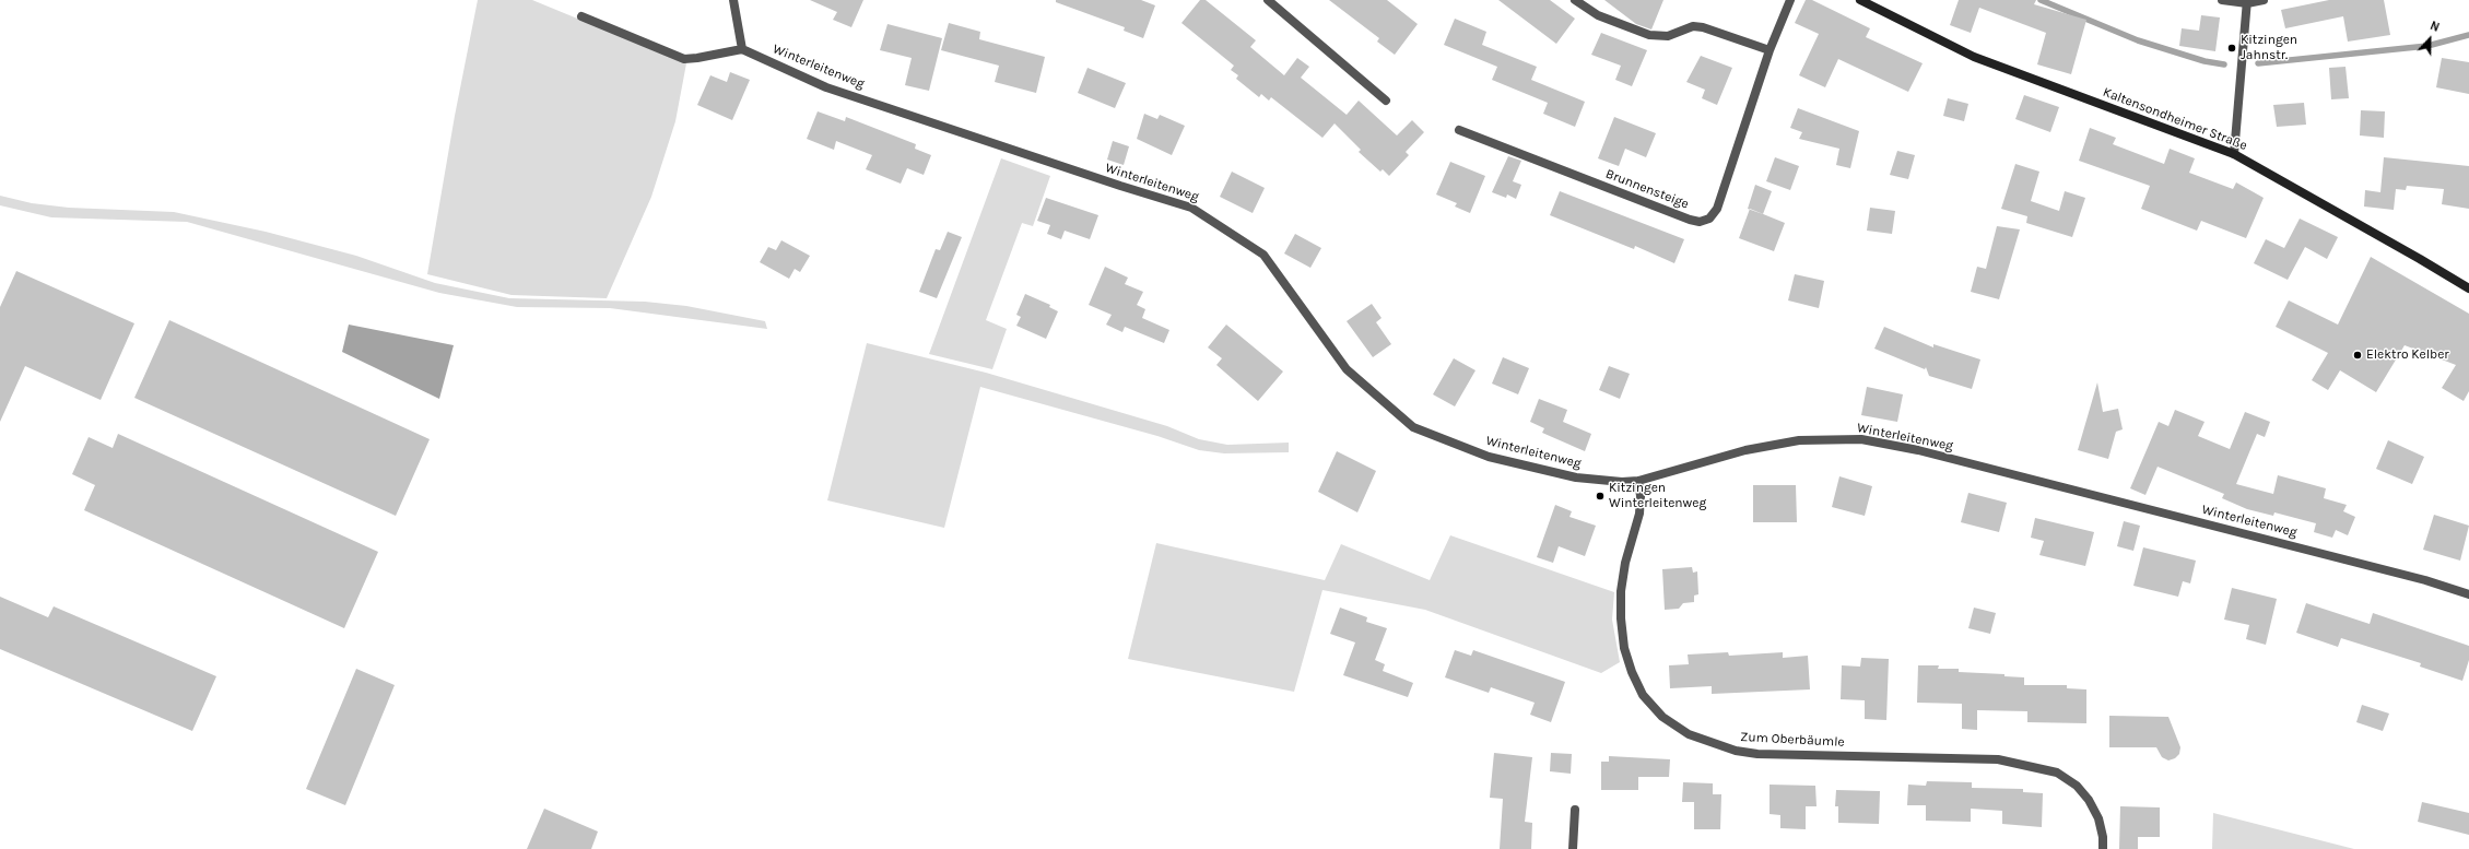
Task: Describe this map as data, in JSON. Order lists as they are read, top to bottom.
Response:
{
  "streets": {
    "main road": ["Kaltensondheimer Straße"],
    "street": ["Winterleitenweg", "Brunnensteige", "Zum Oberbäumle"]
  },
  "crossings": [
    ["Winterleitenweg", "Zum Oberbäumle"]
  ],
  "places": ["Kitzingen Jahnstr.", "Elektro Kelber", "Kitzingen Winterleitenweg"],
  "north": "top"
}
